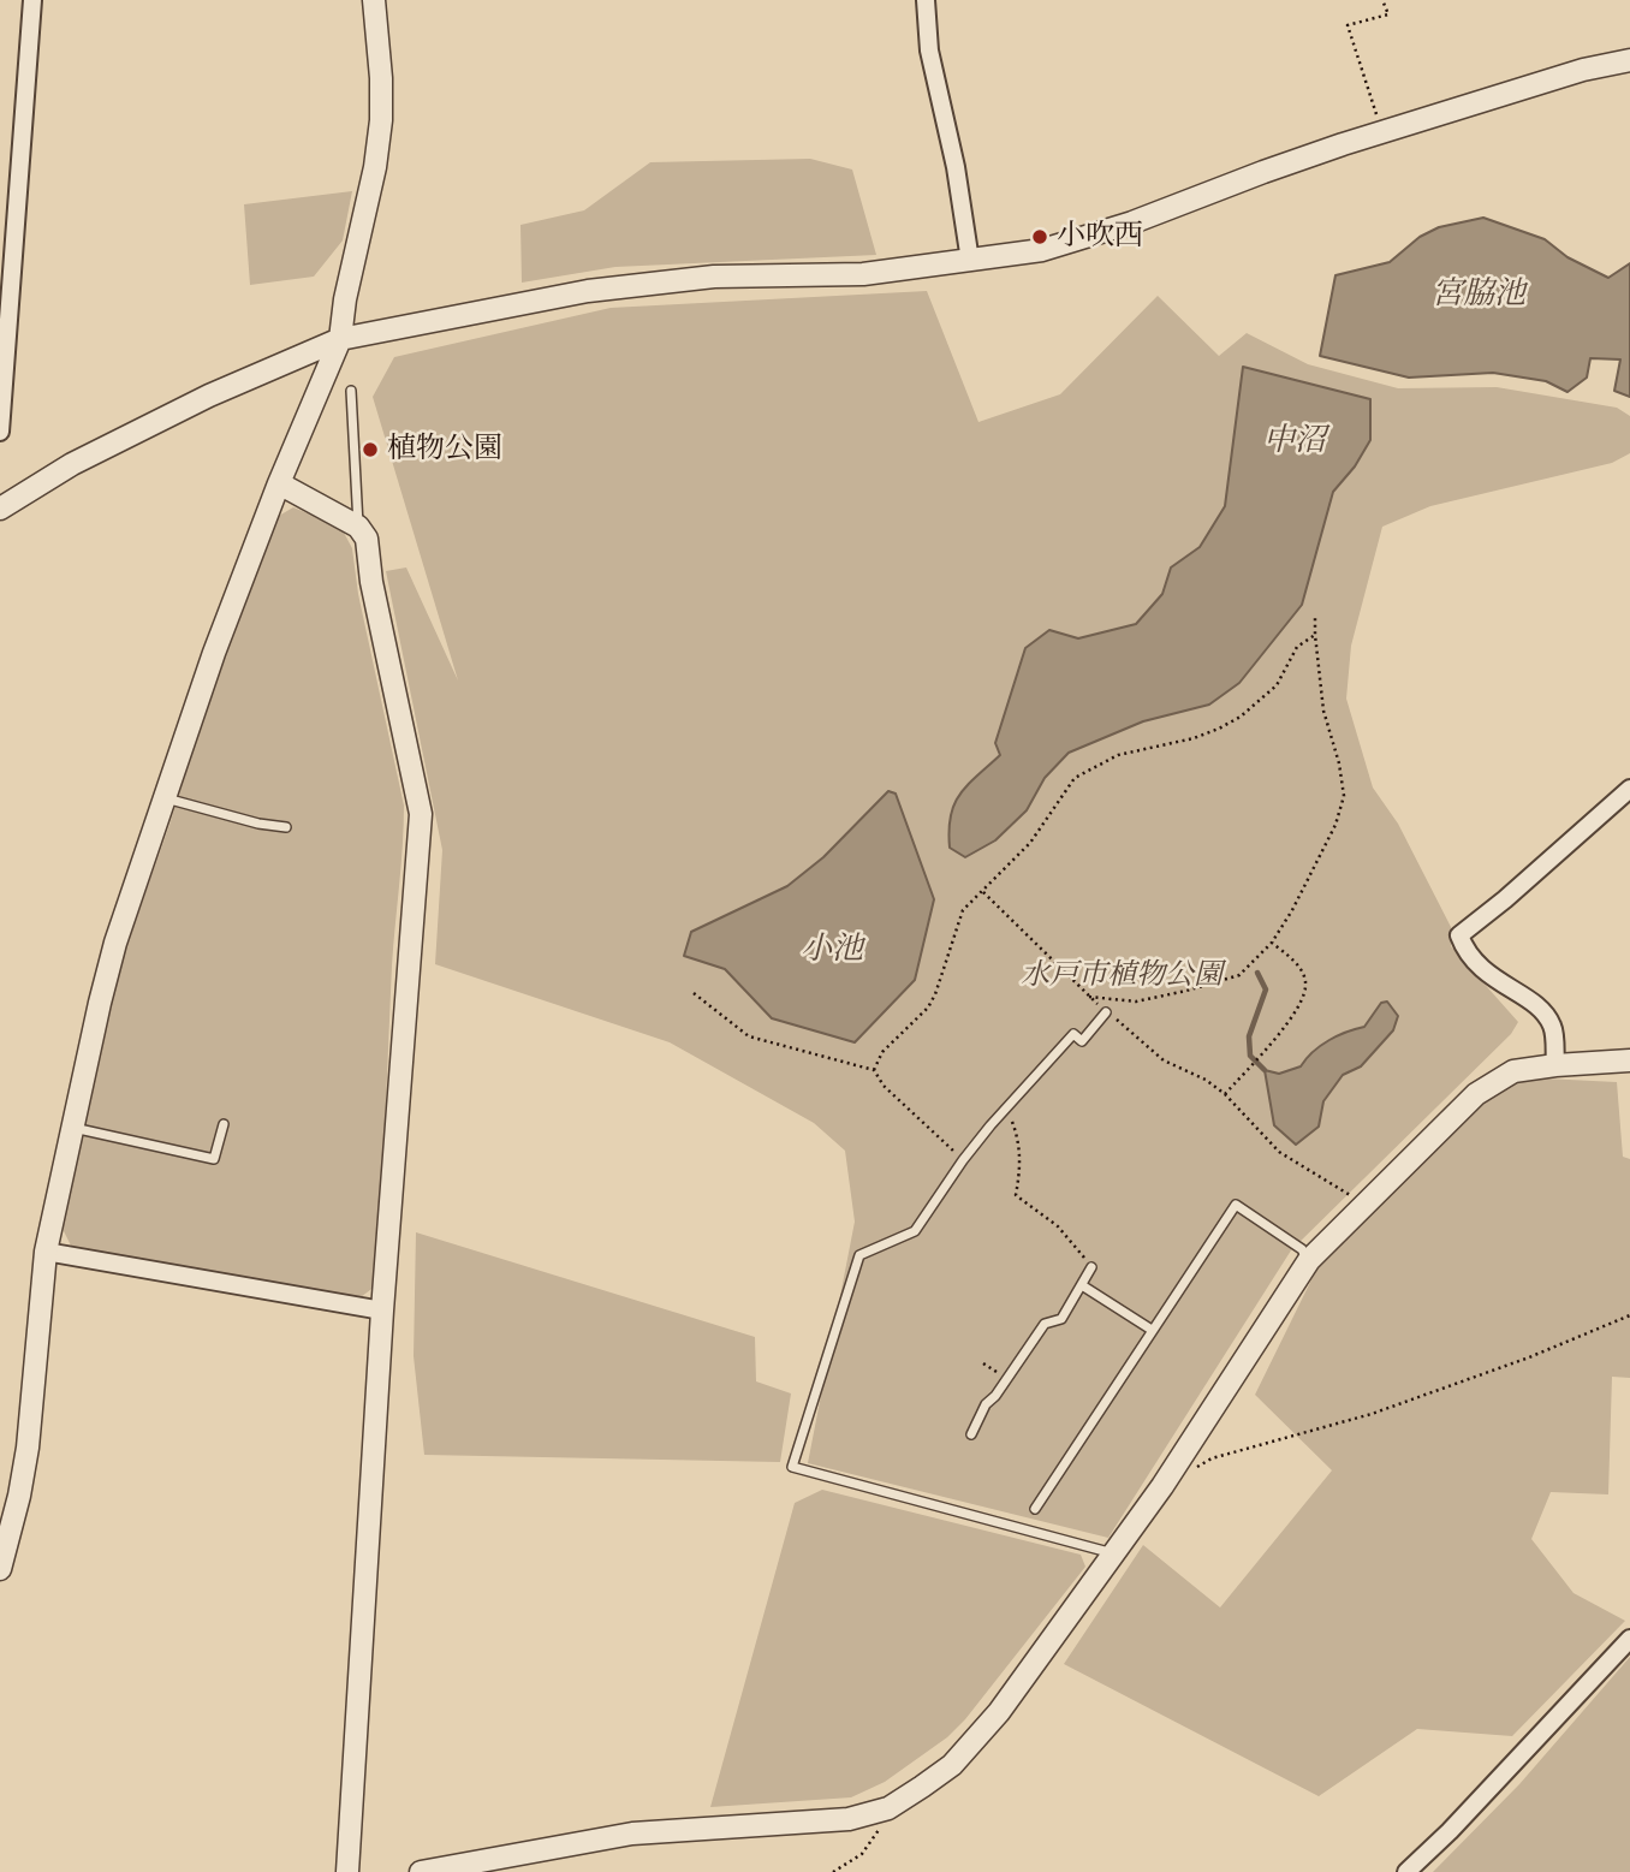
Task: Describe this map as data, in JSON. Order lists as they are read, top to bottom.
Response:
{
  "water": ["宮脇池", "中沼", "小池"],
  "parks": ["水戸市植物公園"],
  "places": ["小吹西", "植物公園"]
}
